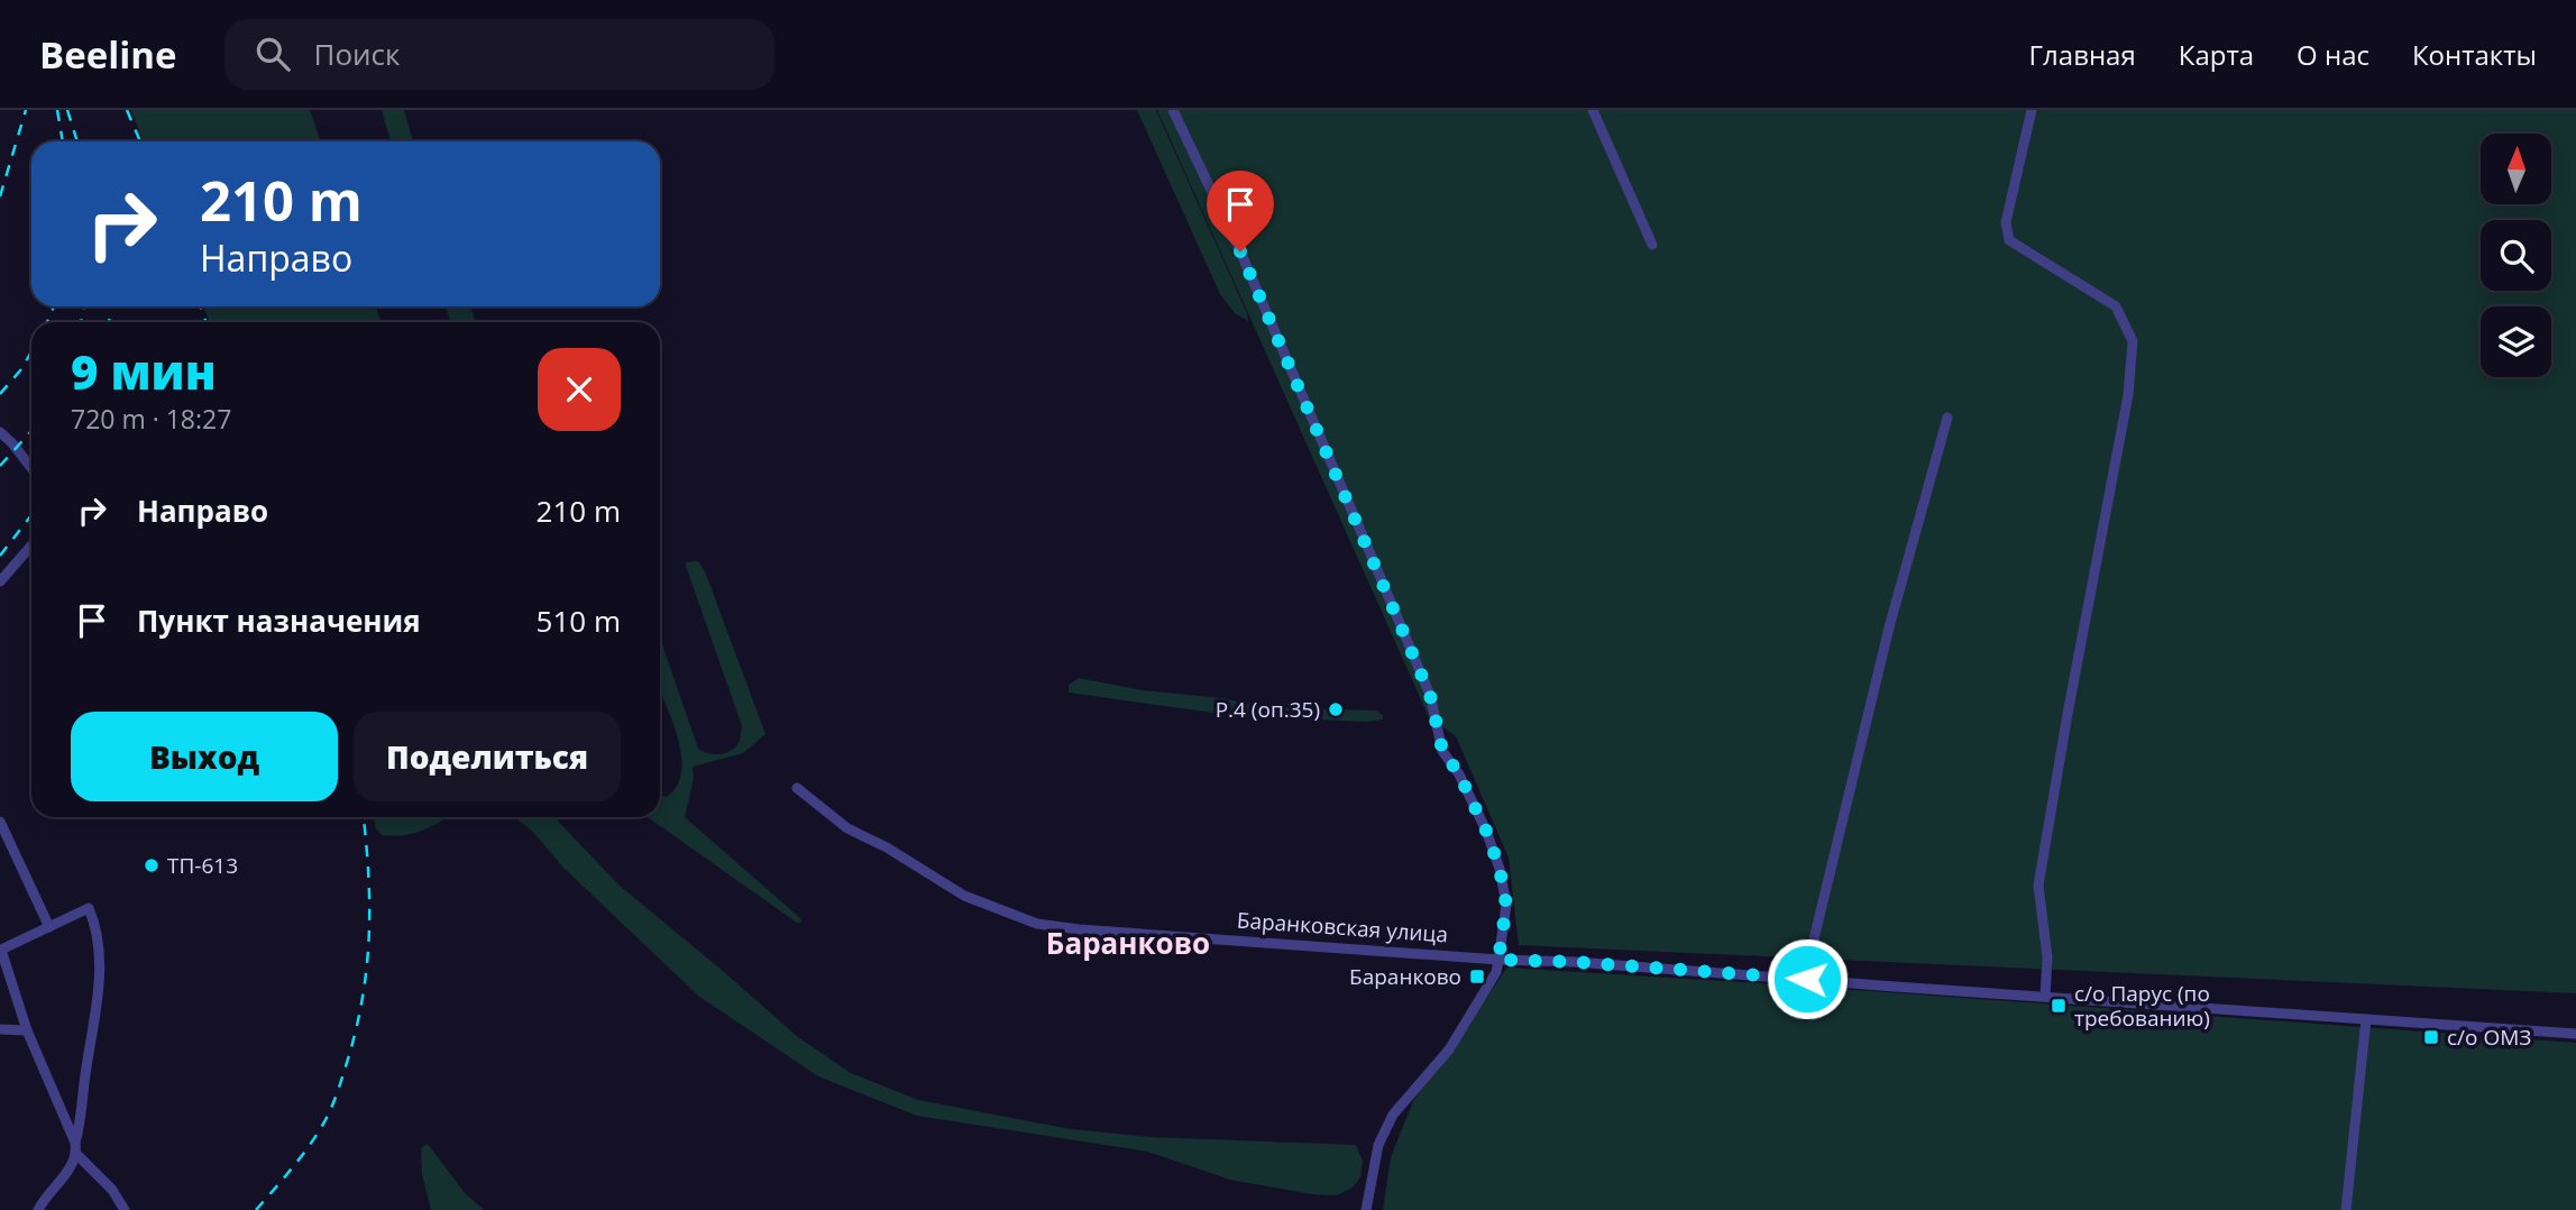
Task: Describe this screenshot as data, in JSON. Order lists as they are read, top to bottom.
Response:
{
  "streets": {
    "street": ["Баранковская улица"]
  },
  "districts": ["Баранково"],
  "places": {
    "other": ["Р.4 (оп.35)", "ТП-613"],
    "transit": ["Баранково", "с/о Парус (по требованию)", "с/о ОМЗ"]
  },
  "north": "top",
  "page": {
    "header": "Beeline",
    "search": "Поиск",
    "nav": [
      "Главная",
      "Карта",
      "О нас",
      "Контакты"
    ],
    "turn": ["210 m", "Направо"],
    "heading": ["9 мин", "720 m · 18:27"],
    "list": [
      {
        "name": "Направо",
        "value": "210 m"
      },
      {
        "name": "Пункт назначения",
        "value": "510 m"
      }
    ],
    "buttons": ["Выход", "Поделиться"]
  }
}
